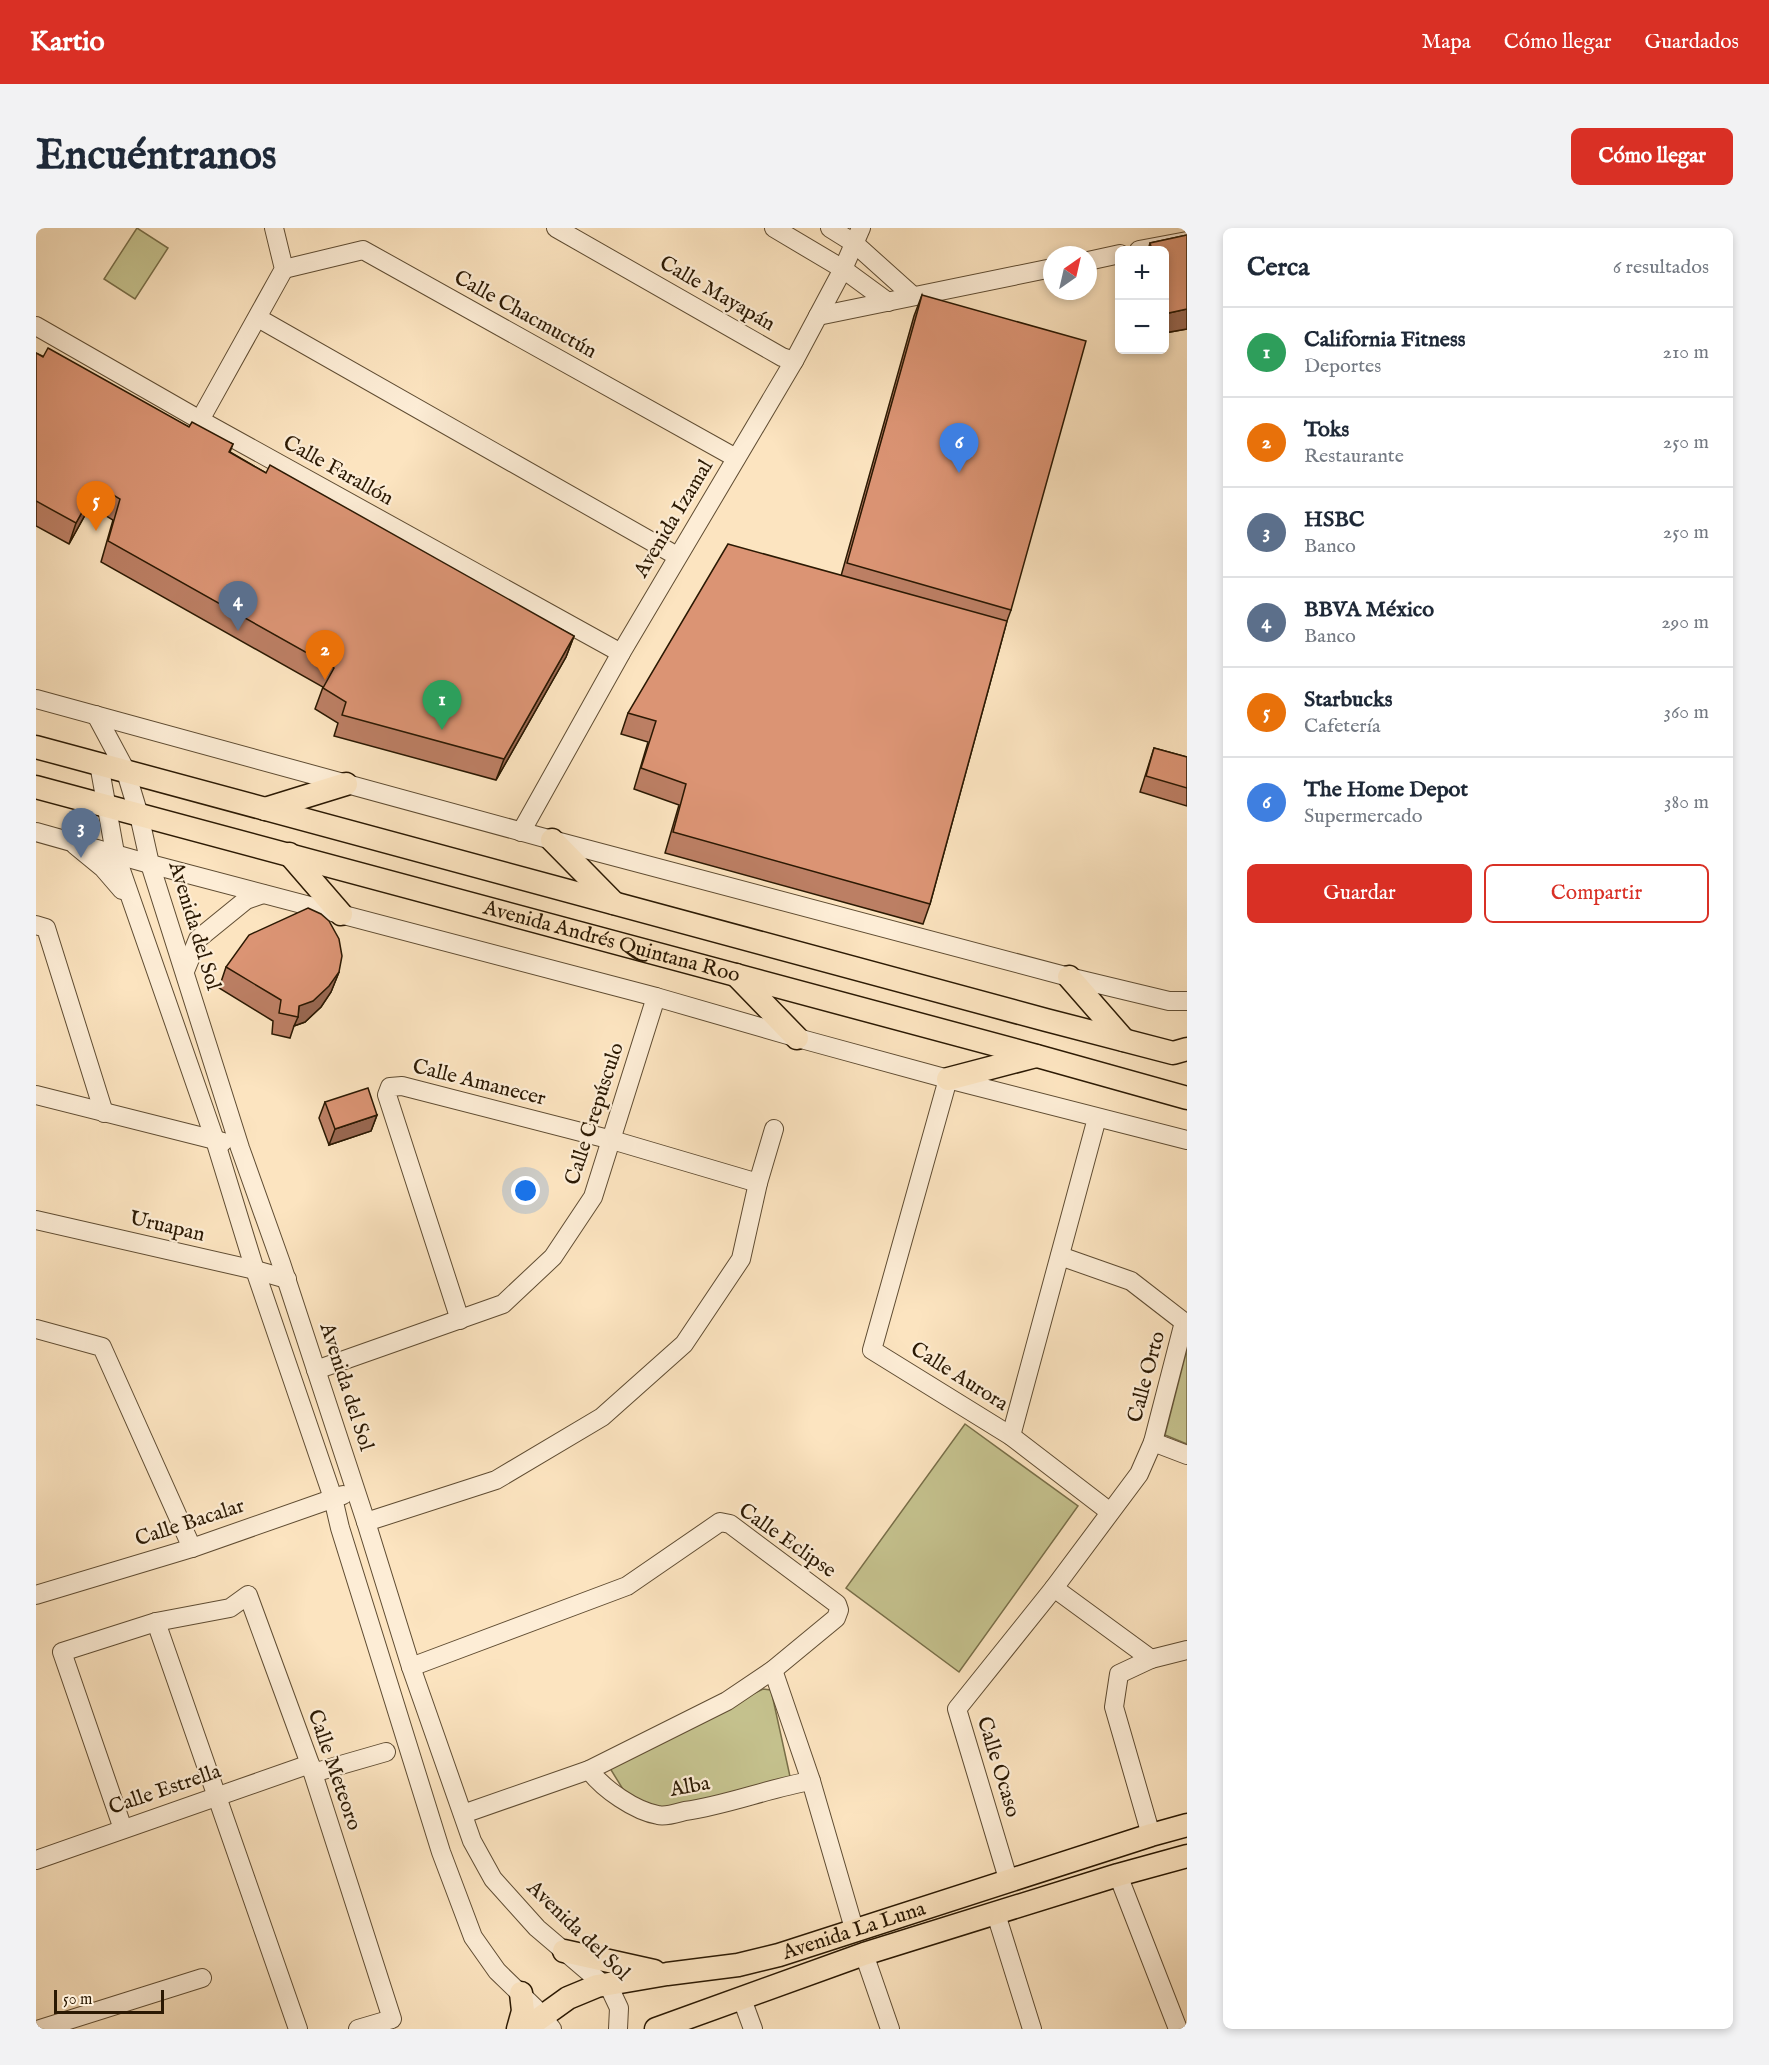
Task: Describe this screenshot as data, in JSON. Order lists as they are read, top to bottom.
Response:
{
  "streets": {
    "main road": ["Avenida Andrés Quintana Roo", "Avenida La Luna"],
    "street": [
      "Calle Mayapán",
      "Calle Chacmuctún",
      "Calle Farallón",
      "Avenida Izamal",
      "Avenida del Sol",
      "Calle Amanecer",
      "Calle Crepúsculo",
      "Uruapan",
      "Calle Aurora",
      "Calle Orto",
      "Calle Bacalar",
      "Calle Eclipse",
      "Calle Ocaso",
      "Calle Meteoro",
      "Alba",
      "Calle Estrella"
    ]
  },
  "crossings": [
    ["Calle Mayapán", "Avenida Izamal"],
    ["Calle Chacmuctún", "Avenida Izamal"],
    ["Calle Farallón", "Avenida Izamal"],
    ["Avenida del Sol", "Avenida Andrés Quintana Roo"],
    ["Avenida del Sol", "Calle Crepúsculo"],
    ["Avenida del Sol", "Uruapan"],
    ["Avenida del Sol", "Calle Bacalar"],
    ["Avenida del Sol", "Calle Eclipse"],
    ["Avenida del Sol", "Avenida La Luna"],
    ["Avenida Andrés Quintana Roo", "Calle Crepúsculo"],
    ["Avenida Andrés Quintana Roo", "Calle Aurora"],
    ["Calle Amanecer", "Calle Crepúsculo"],
    ["Calle Aurora", "Calle Orto"],
    ["Calle Orto", "Calle Ocaso"],
    ["Calle Eclipse", "Alba"],
    ["Calle Ocaso", "Avenida La Luna"],
    ["Calle Meteoro", "Calle Estrella"]
  ],
  "scale_bar": "50 m",
  "north": "top right",
  "page": {
    "header": "Kartio",
    "nav": ["Mapa", "Cómo llegar", "Guardados"],
    "buttons": [
      "Cómo llegar",
      ["Guardar", "Compartir"]
    ],
    "title": "Encuéntranos",
    "heading": ["Cerca", "6 resultados"],
    "map_buttons": ["+", "−"],
    "list": [
      {
        "mark": "1",
        "name": "California Fitness",
        "note": "Deportes",
        "value": "210 m"
      },
      {
        "mark": "2",
        "name": "Toks",
        "note": "Restaurante",
        "value": "250 m"
      },
      {
        "mark": "3",
        "name": "HSBC",
        "note": "Banco",
        "value": "250 m"
      },
      {
        "mark": "4",
        "name": "BBVA México",
        "note": "Banco",
        "value": "290 m"
      },
      {
        "mark": "5",
        "name": "Starbucks",
        "note": "Cafetería",
        "value": "360 m"
      },
      {
        "mark": "6",
        "name": "The Home Depot",
        "note": "Supermercado",
        "value": "380 m"
      }
    ],
    "pins": [
      "6",
      "5",
      "4",
      "2",
      "1",
      "3"
    ],
    "scale": "50 m"
  }
}
